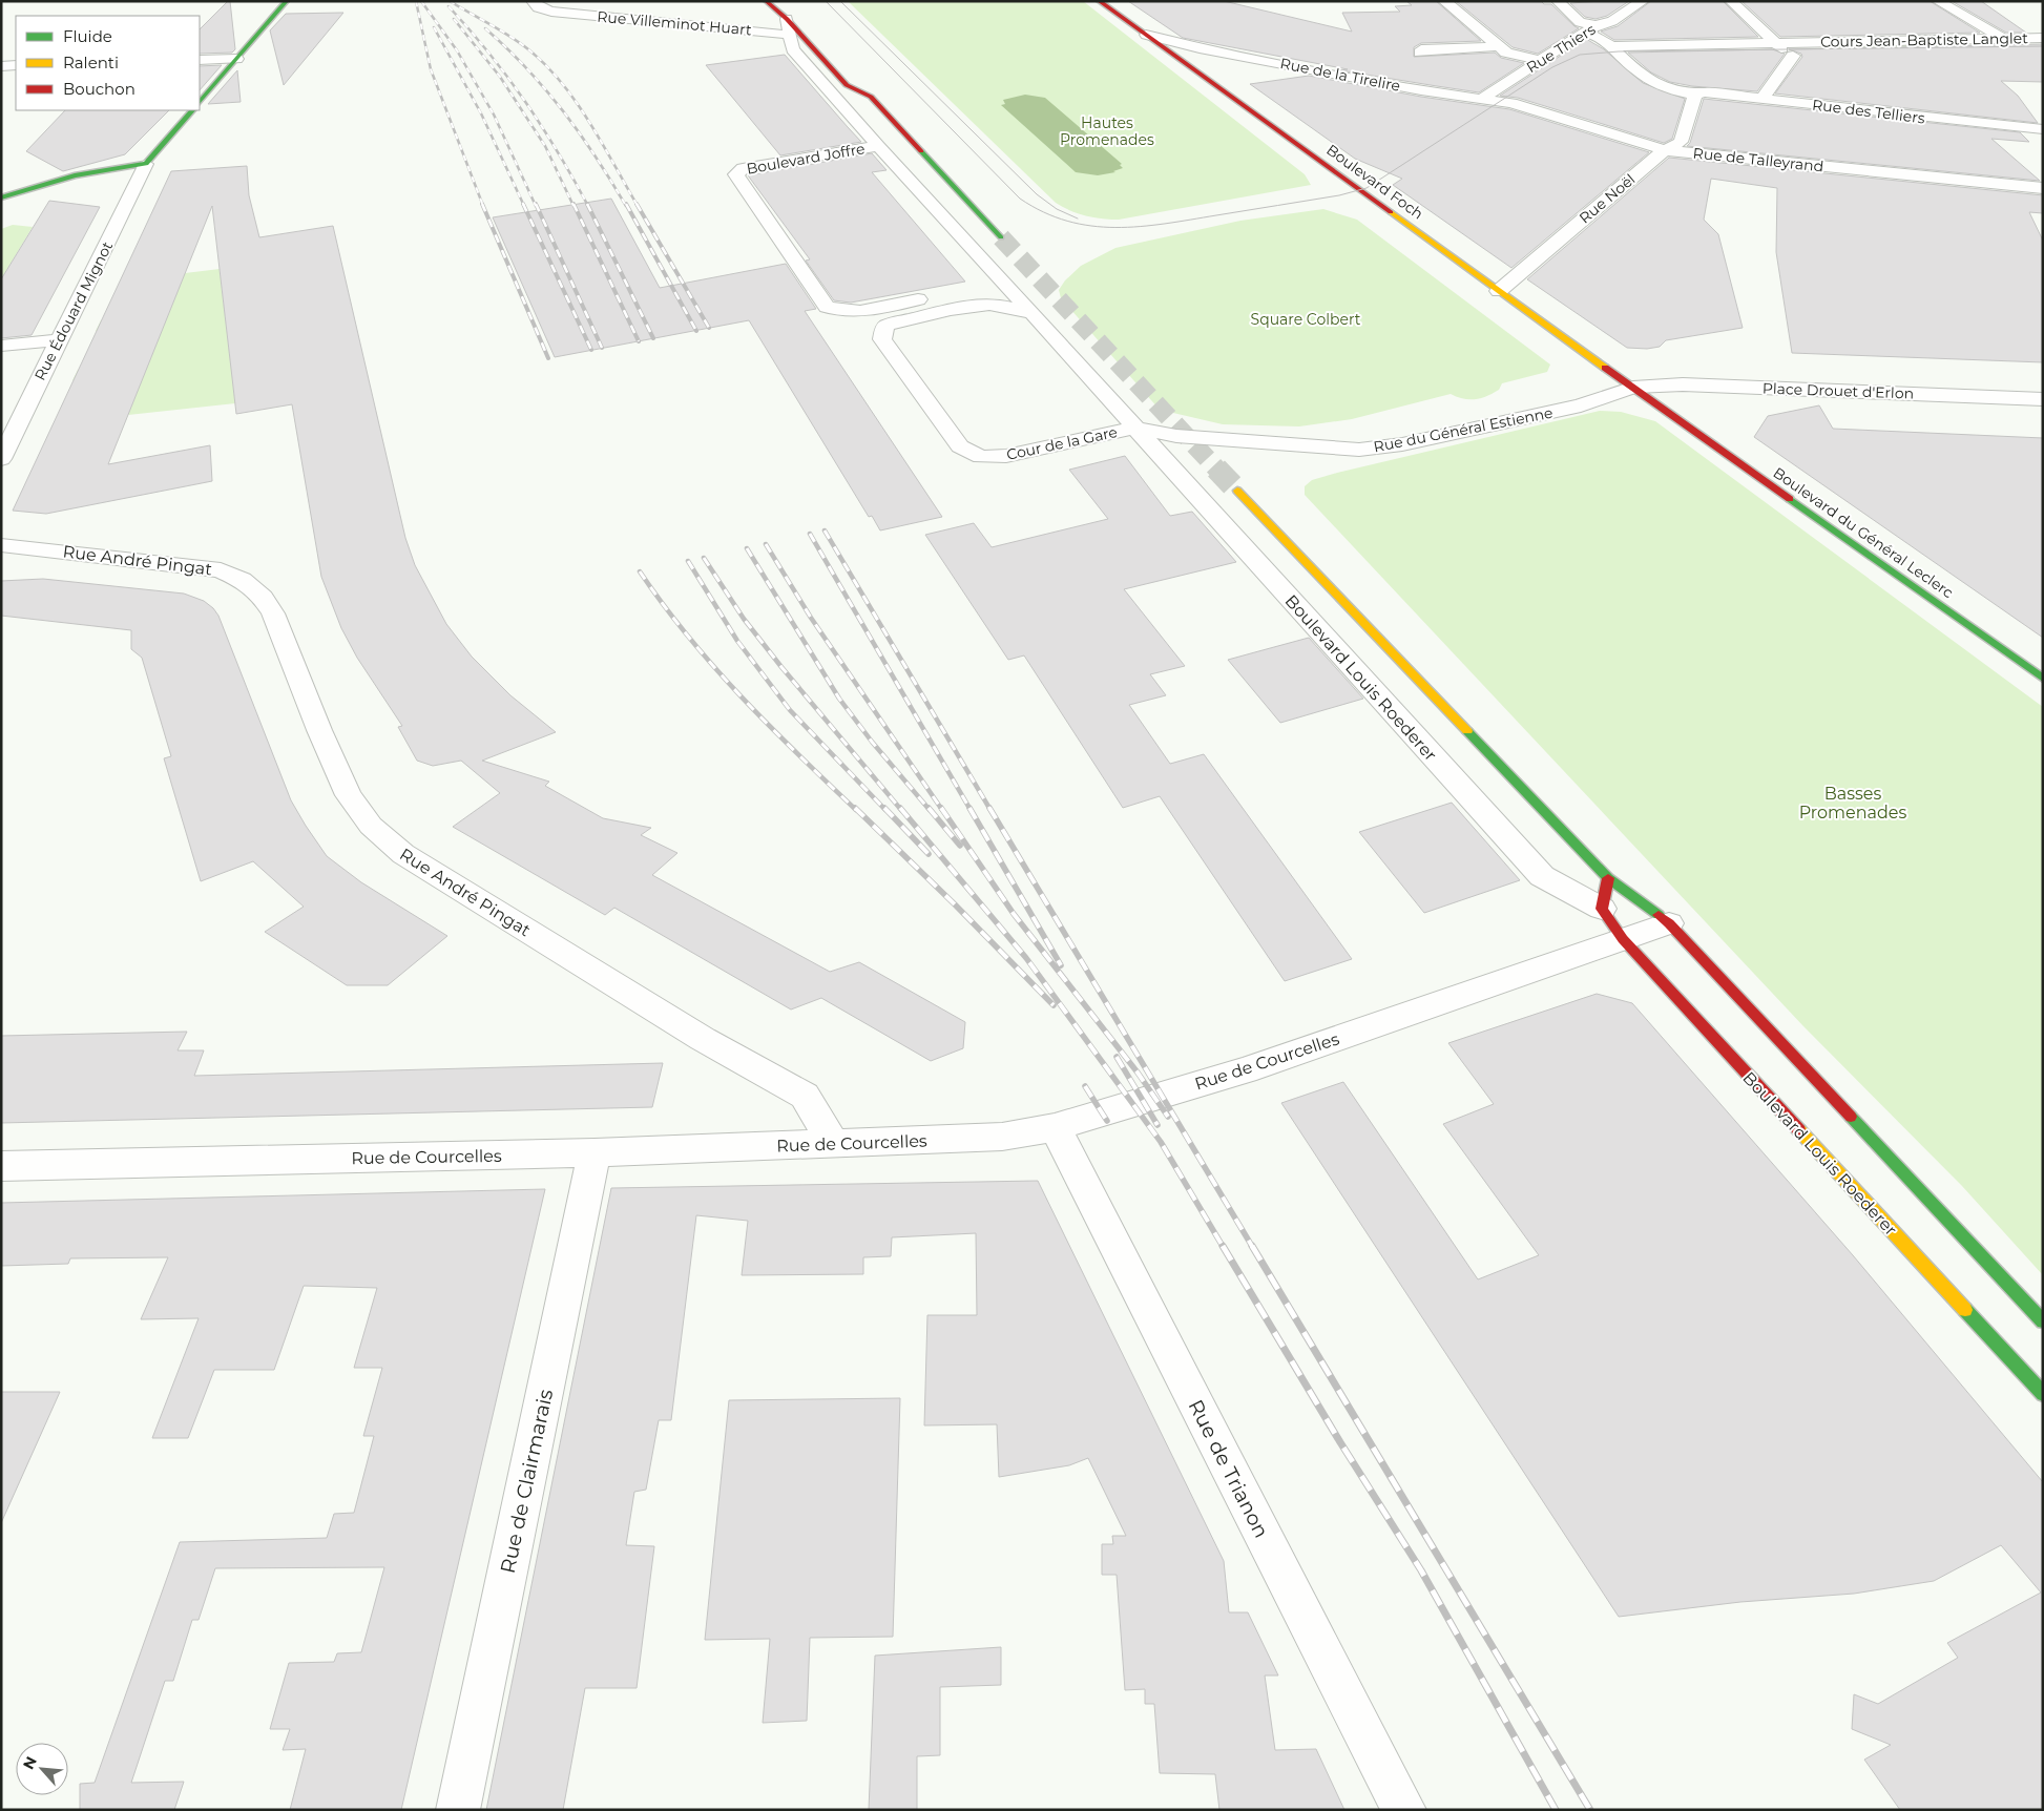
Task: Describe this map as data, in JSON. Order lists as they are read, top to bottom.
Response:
{
  "streets": {
    "main road": ["Boulevard Foch", "Boulevard du Général Leclerc", "Boulevard Louis Roederer"],
    "street": [
      "Rue Villeminot Huart",
      "Cours Jean-Baptiste Langlet",
      "Rue Thiers",
      "Rue de la Tirelire",
      "Rue des Telliers",
      "Boulevard Joffre",
      "Rue de Talleyrand",
      "Rue Noël",
      "Rue Édouard Mignot",
      "Place Drouet d'Erlon",
      "Rue du Général Estienne",
      "Cour de la Gare",
      "Rue André Pingat",
      "Rue de Courcelles",
      "Rue de Trianon",
      "Rue de Clairmarais"
    ]
  },
  "crossings": [
    ["Rue Thiers", "Rue de la Tirelire"],
    ["Rue Thiers", "Rue de Talleyrand"],
    ["Rue de la Tirelire", "Rue de Talleyrand"],
    ["Rue de la Tirelire", "Boulevard Foch"],
    ["Rue des Telliers", "Rue Noël"],
    ["Boulevard Joffre", "Cour de la Gare"],
    ["Rue de Talleyrand", "Rue Noël"],
    ["Boulevard Foch", "Rue Noël"],
    ["Boulevard Foch", "Place Drouet d'Erlon"],
    ["Boulevard Foch", "Rue du Général Estienne"],
    ["Boulevard Foch", "Boulevard du Général Leclerc"],
    ["Place Drouet d'Erlon", "Rue du Général Estienne"],
    ["Place Drouet d'Erlon", "Boulevard du Général Leclerc"],
    ["Rue du Général Estienne", "Cour de la Gare"],
    ["Rue du Général Estienne", "Boulevard du Général Leclerc"],
    ["Rue du Général Estienne", "Boulevard Louis Roederer"],
    ["Cour de la Gare", "Boulevard Louis Roederer"],
    ["Rue André Pingat", "Rue de Courcelles"],
    ["Boulevard Louis Roederer", "Rue de Courcelles"],
    ["Rue de Courcelles", "Rue de Trianon"],
    ["Rue de Courcelles", "Rue de Clairmarais"]
  ],
  "parks": ["Hautes Promenades", "Square Colbert", "Basses Promenades"],
  "legend": ["Fluide", "Ralenti", "Bouchon"],
  "north": "top left"
}
